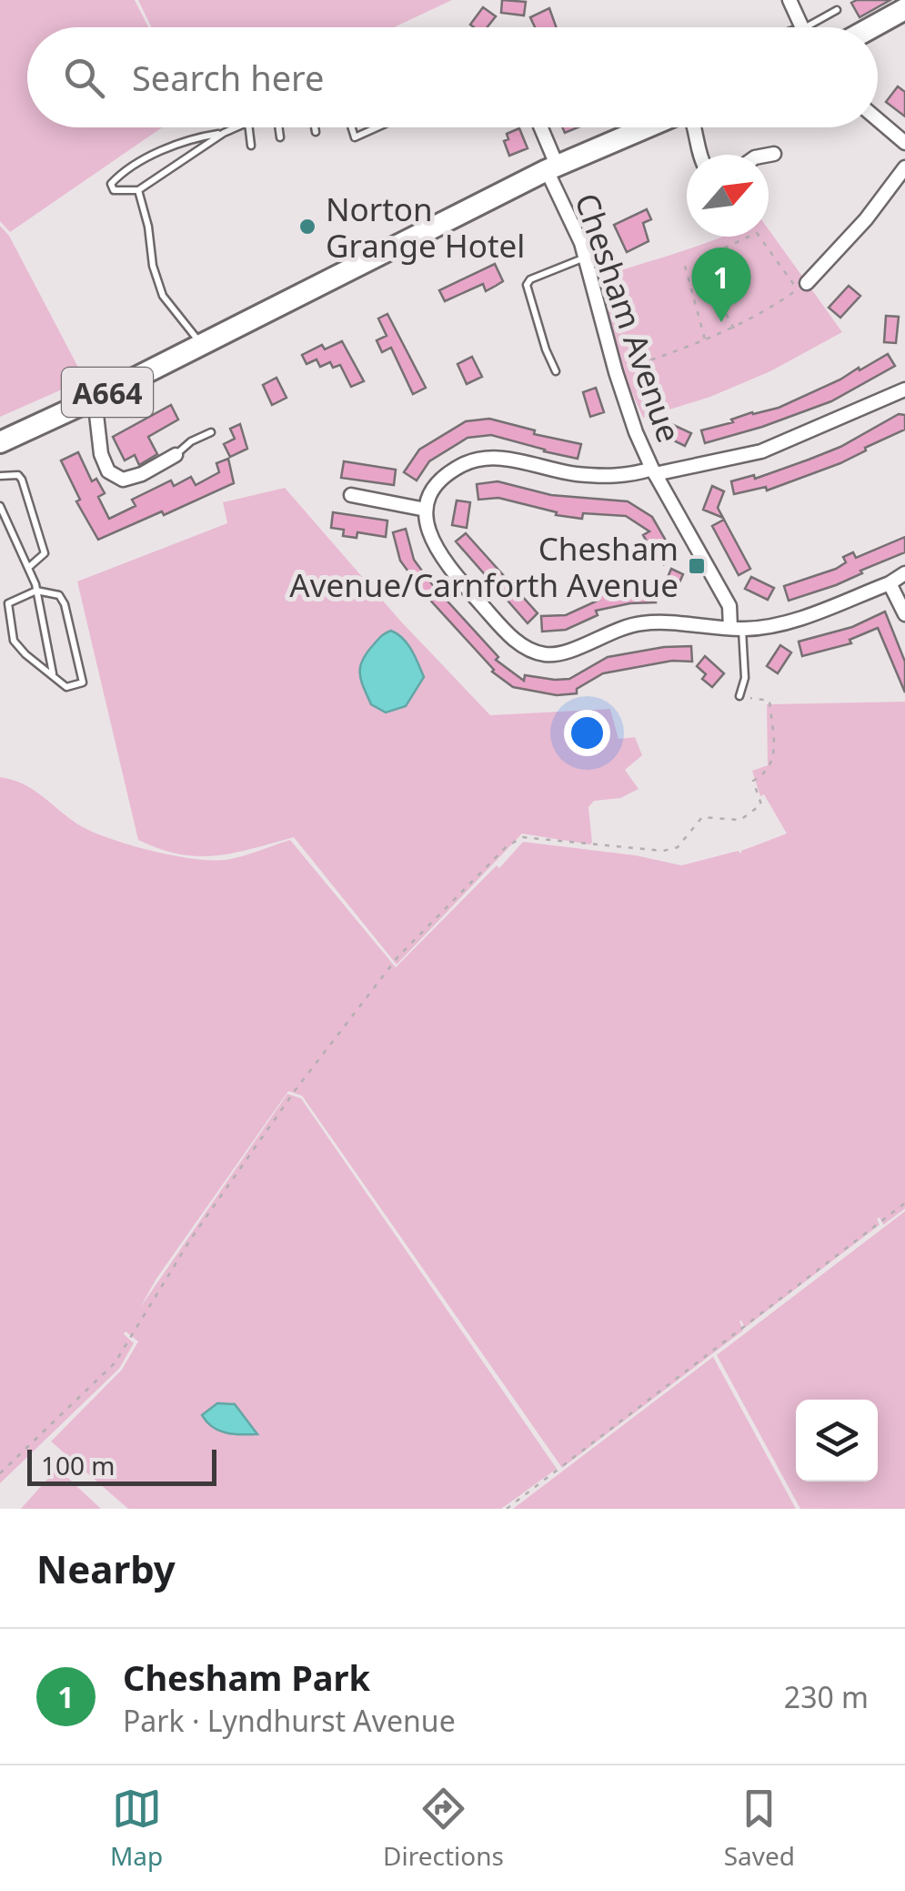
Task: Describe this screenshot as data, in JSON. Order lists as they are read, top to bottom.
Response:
{
  "streets": {
    "main road": ["A664"],
    "street": ["Chesham Avenue"]
  },
  "crossings": [
    ["Chesham Avenue", "A664"]
  ],
  "places": {
    "other": ["Norton Grange Hotel"],
    "transit": ["Chesham Avenue/Carnforth Avenue"]
  },
  "scale_bar": "100 m",
  "north": "top right",
  "page": {
    "search": "Search here",
    "pins": "1",
    "scale": "100 m",
    "heading": "Nearby",
    "list": [
      {
        "mark": "1",
        "name": "Chesham Park",
        "note": "Park · Lyndhurst Avenue",
        "value": "230 m"
      }
    ],
    "nav": ["Map", "Directions", "Saved"]
  }
}
